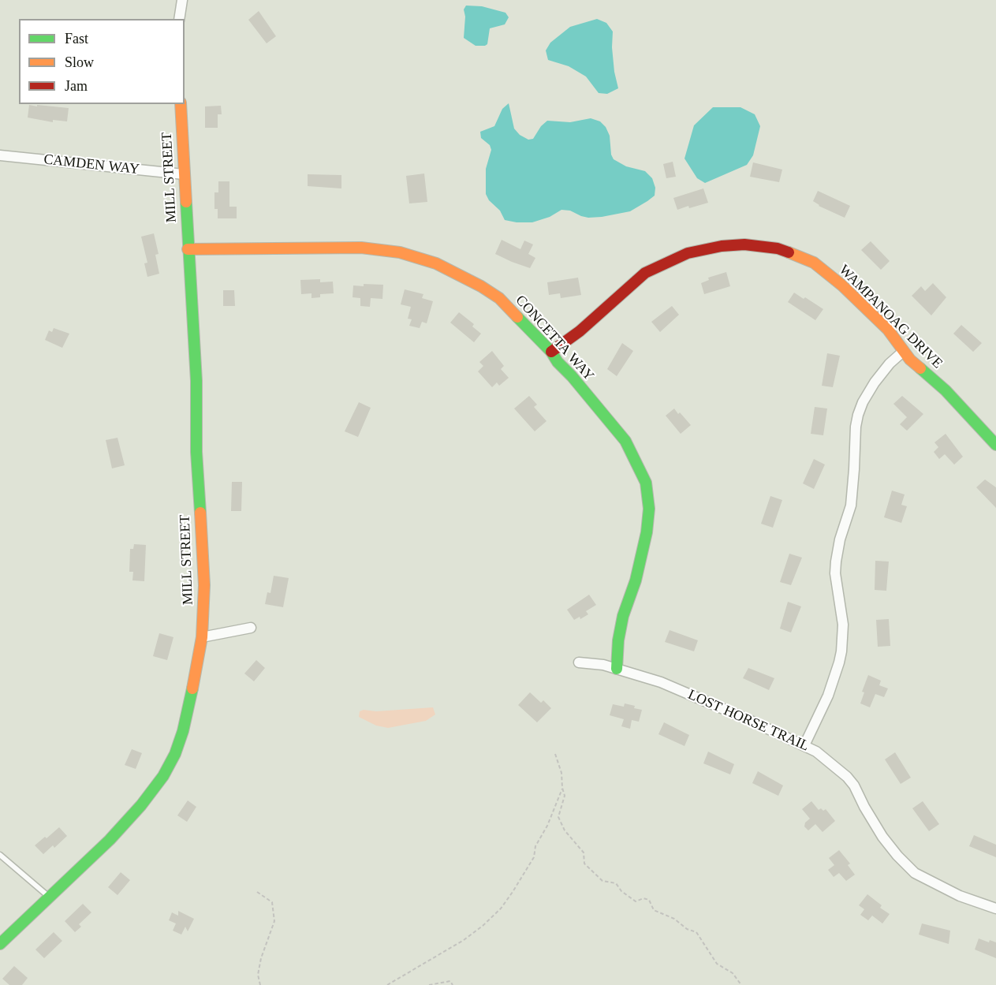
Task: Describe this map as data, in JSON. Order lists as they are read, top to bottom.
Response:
{
  "streets": {
    "street": [
      "CAMDEN WAY",
      "MILL STREET",
      "WAMPANOAG DRIVE",
      "CONCETTA WAY",
      "LOST HORSE TRAIL"
    ]
  },
  "crossings": [
    ["CAMDEN WAY", "MILL STREET"],
    ["MILL STREET", "CONCETTA WAY"],
    ["WAMPANOAG DRIVE", "CONCETTA WAY"],
    ["CONCETTA WAY", "LOST HORSE TRAIL"]
  ],
  "legend": ["Fast", "Slow", "Jam"]
}
